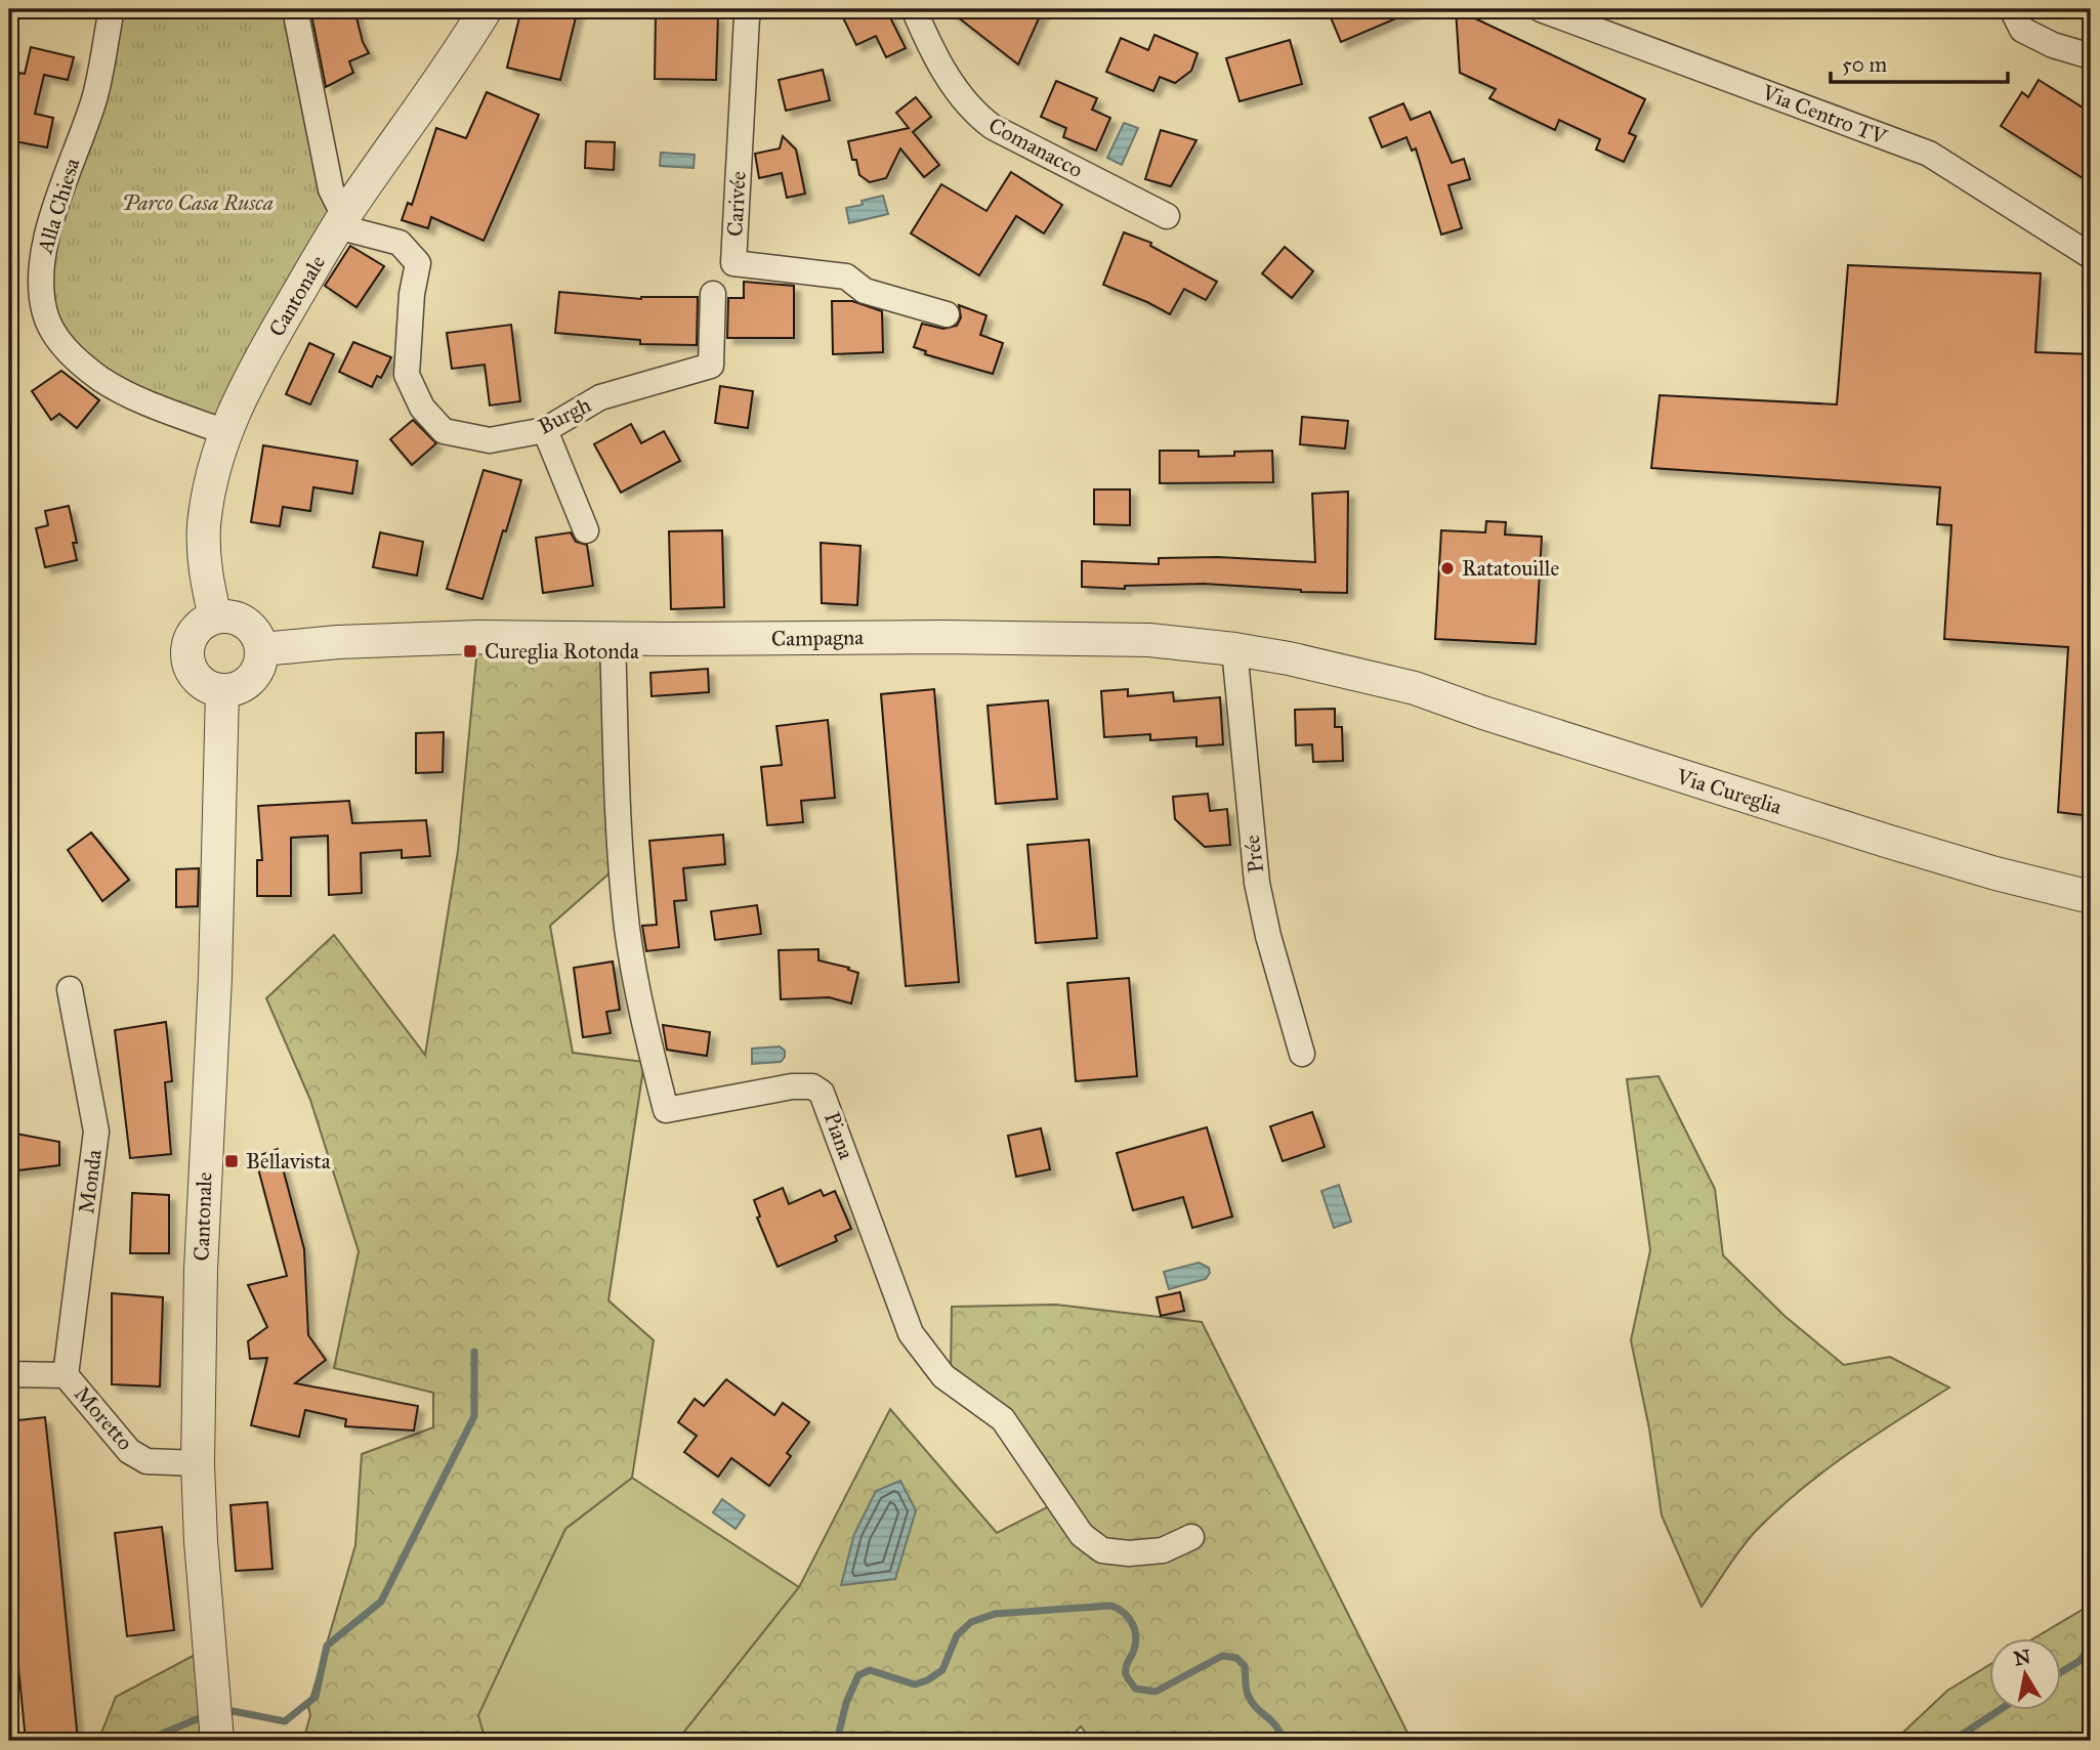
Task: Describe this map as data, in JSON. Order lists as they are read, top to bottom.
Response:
{
  "streets": {
    "street": [
      "Via Centro TV",
      "Comanacco",
      "Carivée",
      "Alla Chiesa",
      "Cantonale",
      "Burgh",
      "Campagna",
      "Via Cureglia",
      "Prée",
      "Piana",
      "Monda",
      "Moretto"
    ]
  },
  "crossings": [
    ["Alla Chiesa", "Cantonale"],
    ["Cantonale", "Burgh"],
    ["Cantonale", "Campagna"],
    ["Cantonale", "Moretto"],
    ["Campagna", "Via Cureglia"],
    ["Campagna", "Prée"],
    ["Campagna", "Piana"],
    ["Monda", "Moretto"]
  ],
  "parks": ["Parco Casa Rusca"],
  "places": {
    "other": ["Ratatouille"],
    "transit": ["Cureglia Rotonda", "Bellavista"]
  },
  "scale_bar": "50 m",
  "north": "top"
}
